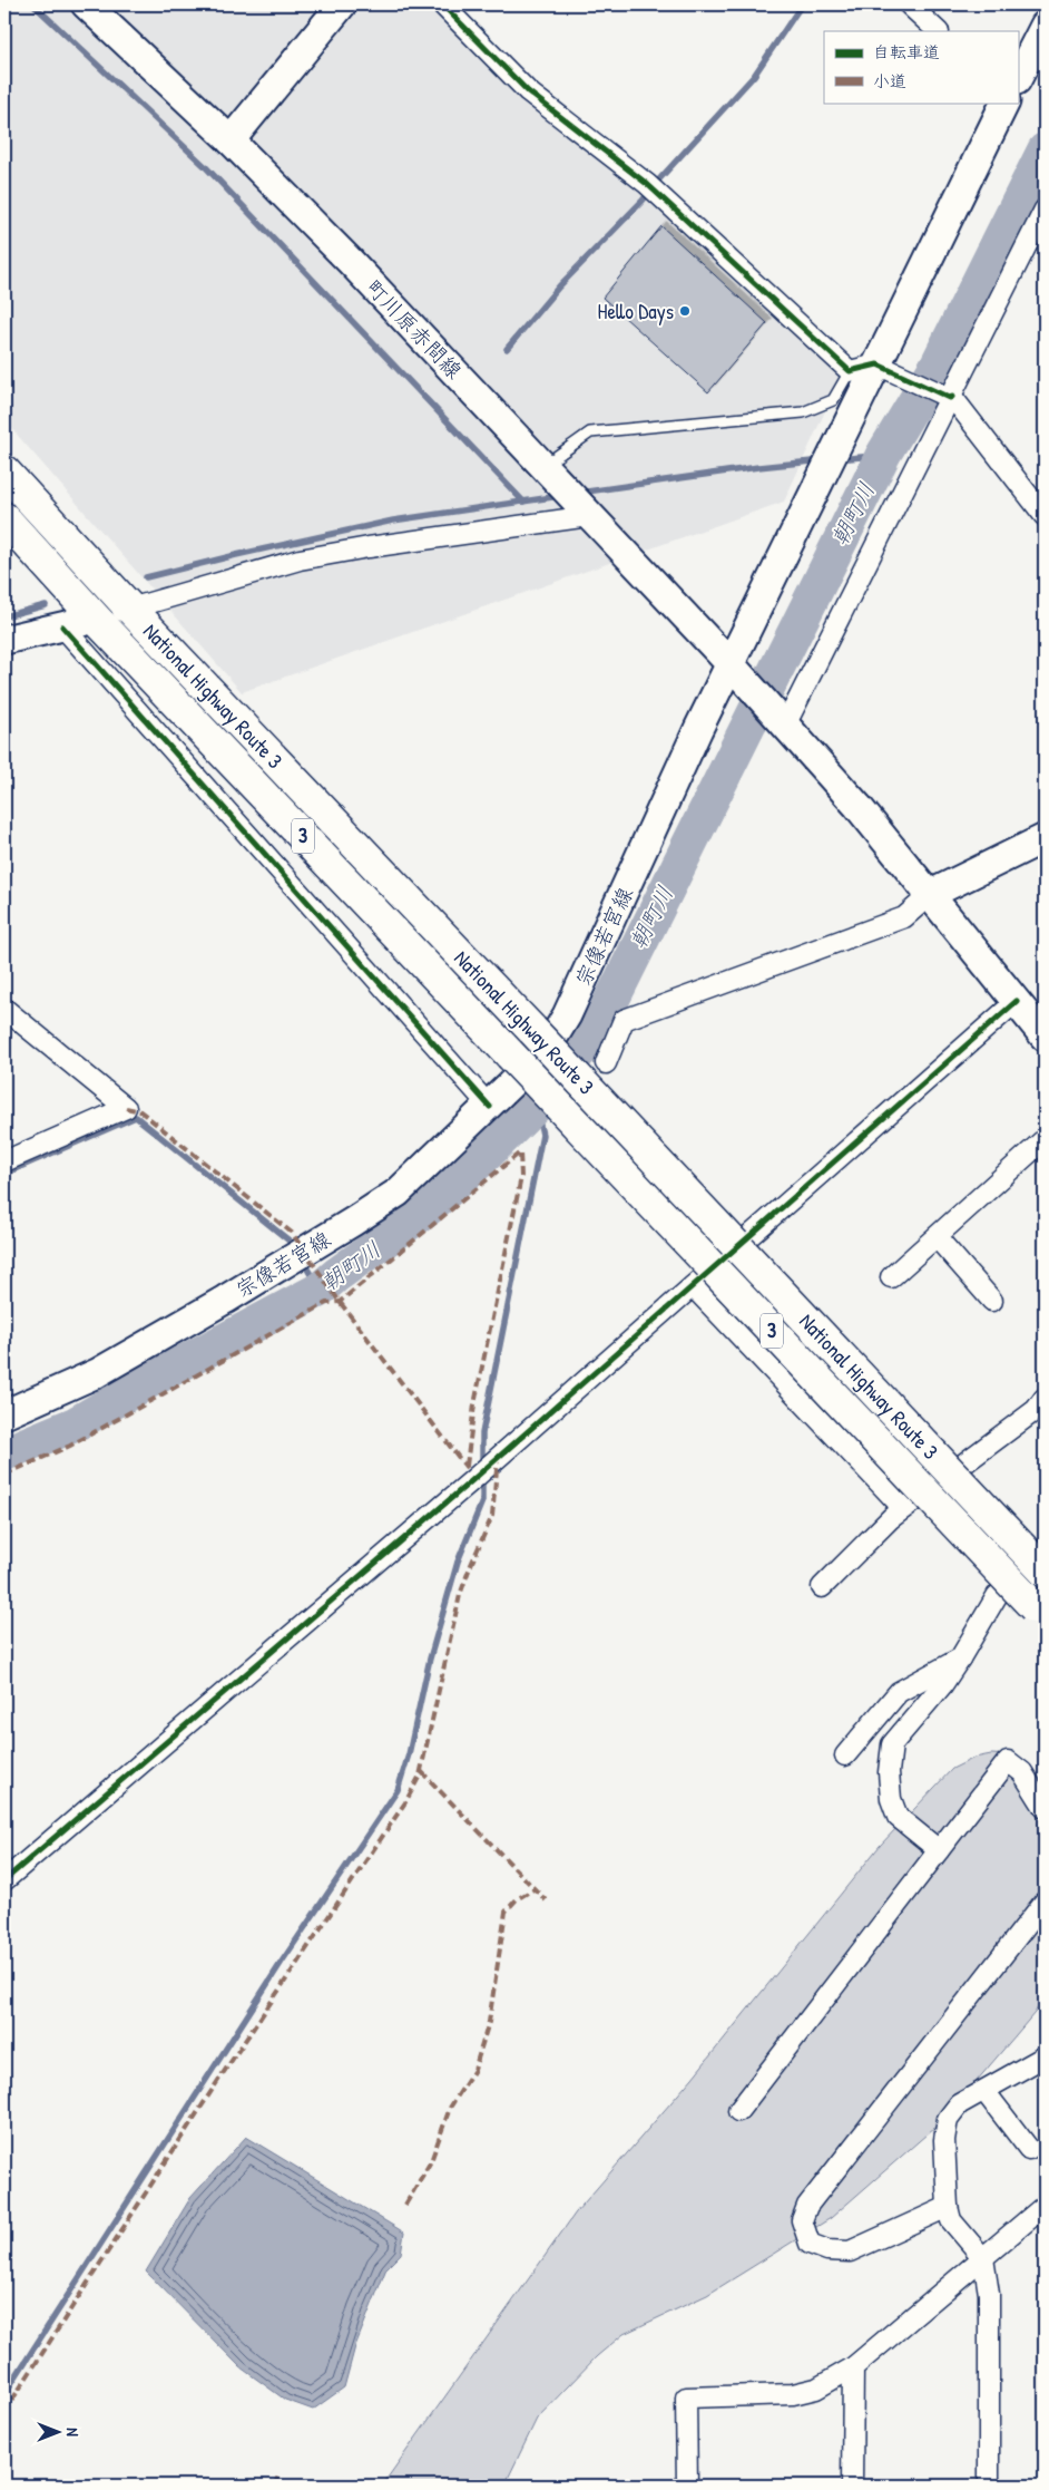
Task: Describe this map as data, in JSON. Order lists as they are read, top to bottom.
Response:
{
  "streets": {
    "highway": ["National Highway Route 3", "3"],
    "main road": ["町川原赤間線", "宗像若宮線"]
  },
  "crossings": [
    ["町川原赤間線", "宗像若宮線"]
  ],
  "water": ["朝町川"],
  "places": ["Hello Days"],
  "legend": ["自転車道", "小道"],
  "north": "right"
}
